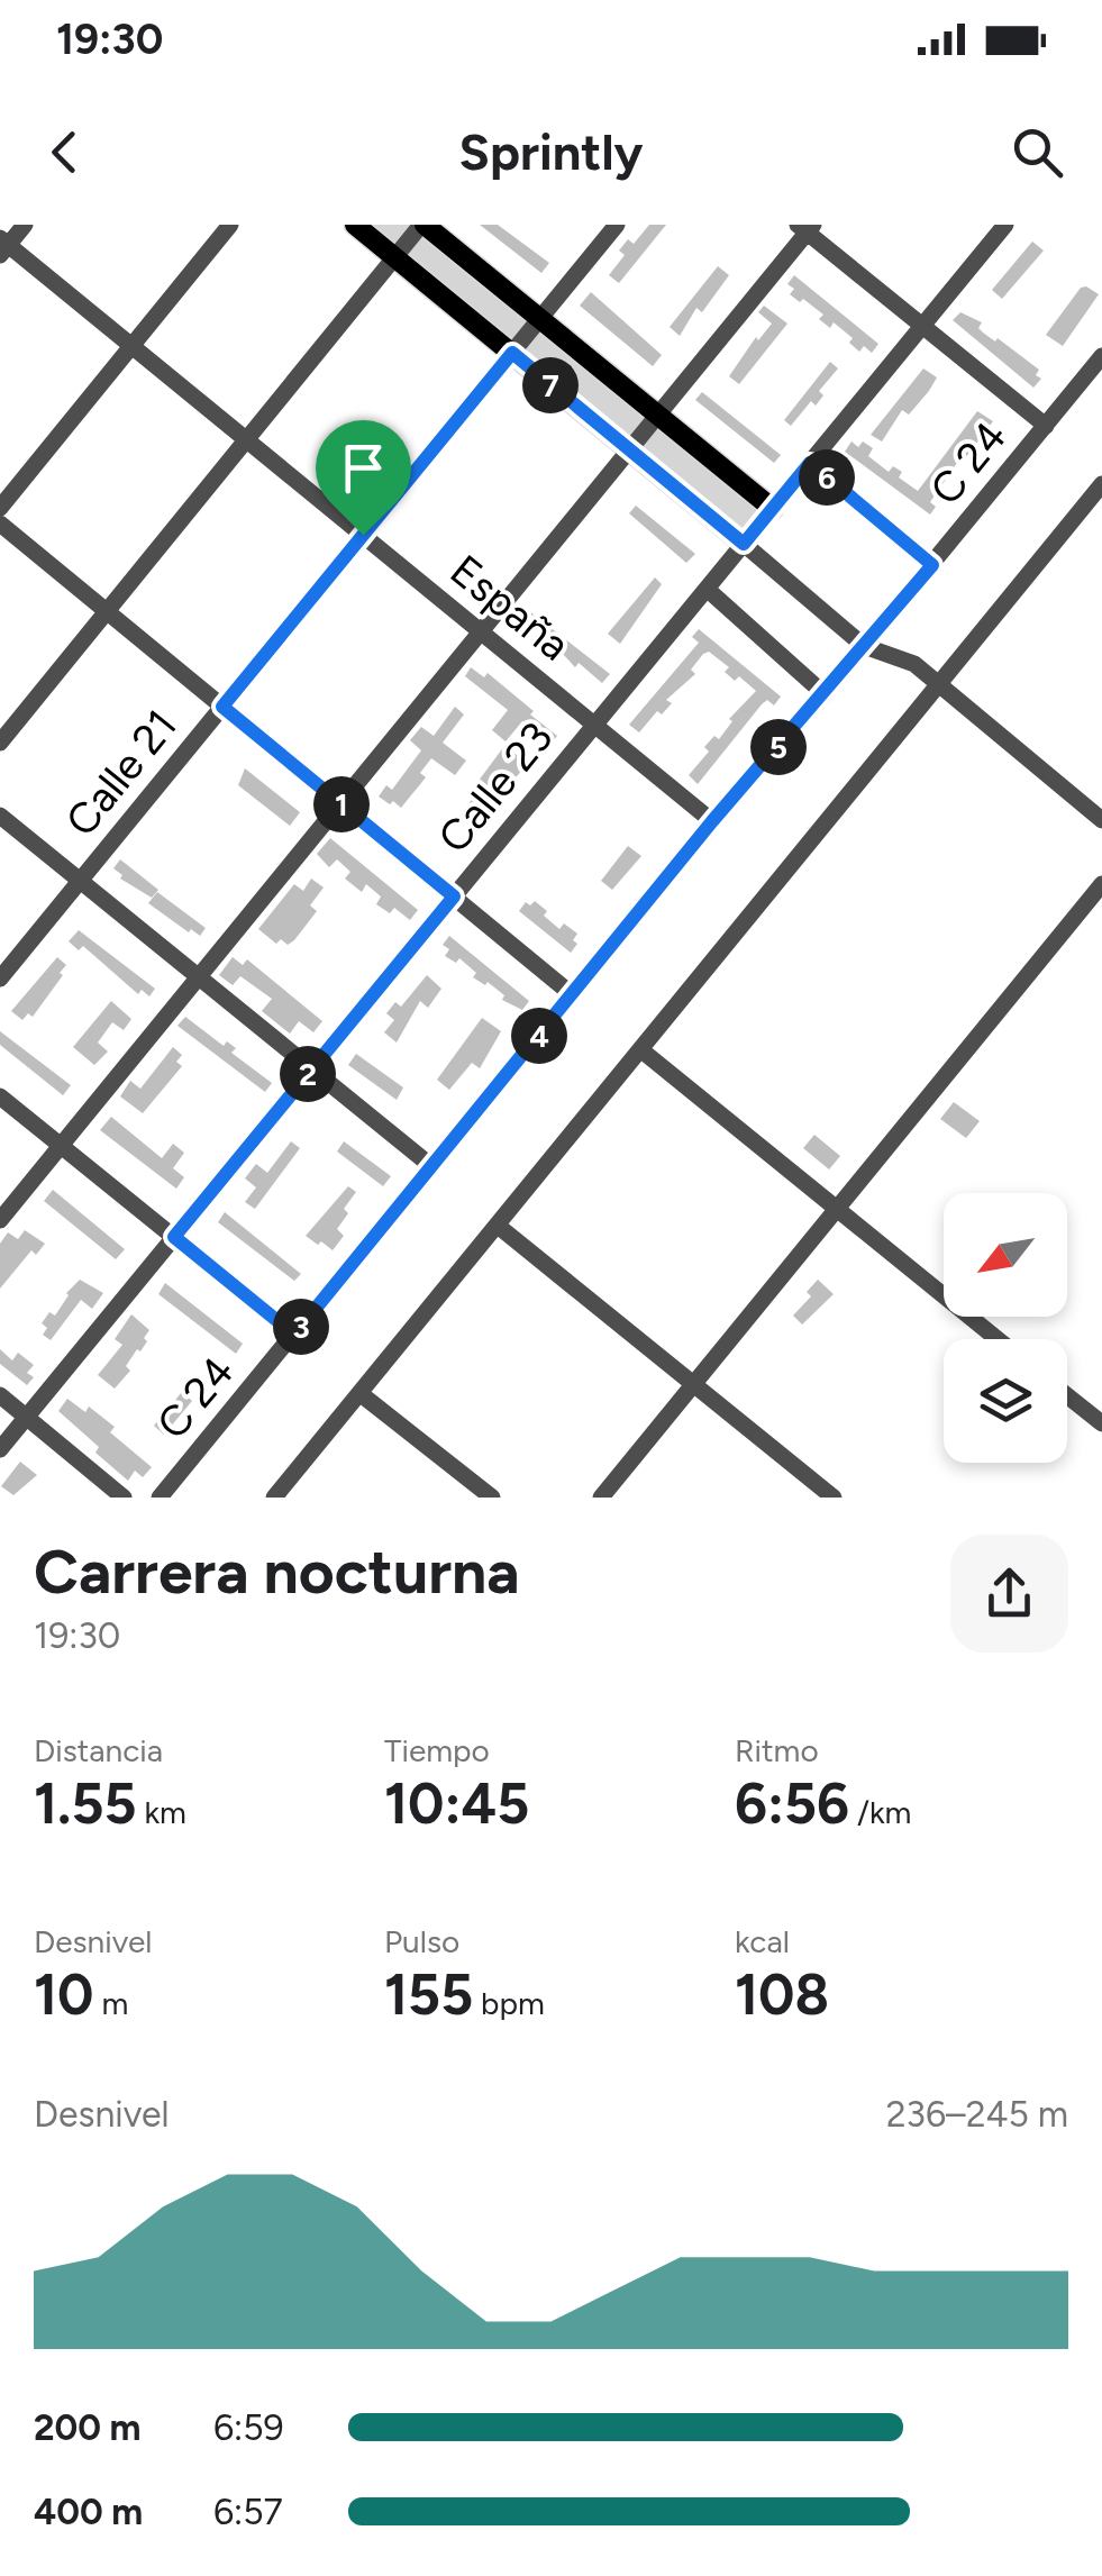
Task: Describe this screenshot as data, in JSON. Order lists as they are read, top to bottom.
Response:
{
  "streets": {
    "street": [
      "C 24",
      "España",
      "Calle 21",
      "Calle 23"
    ]
  },
  "crossings": [
    ["C 24", "España"],
    ["España", "Calle 21"],
    ["España", "Calle 23"]
  ],
  "north": "bottom left",
  "page": {
    "status": "19:30",
    "header": "Sprintly",
    "pins": [
      "7",
      "6",
      "5",
      "1",
      "4",
      "2",
      "3"
    ],
    "heading": ["Carrera nocturna", "19:30"],
    "stats": [
      ["Distancia", "1.55 km"],
      ["Tiempo", "10:45"],
      ["Ritmo", "6:56 /km"],
      ["Desnivel", "10 m"],
      ["Pulso", "155 bpm"],
      ["kcal", "108"]
    ],
    "chart": ["Desnivel", "236–245 m"],
    "list": [
      {
        "name": "200 m",
        "note": "6:59"
      },
      {
        "name": "400 m",
        "note": "6:57"
      }
    ]
  }
}
